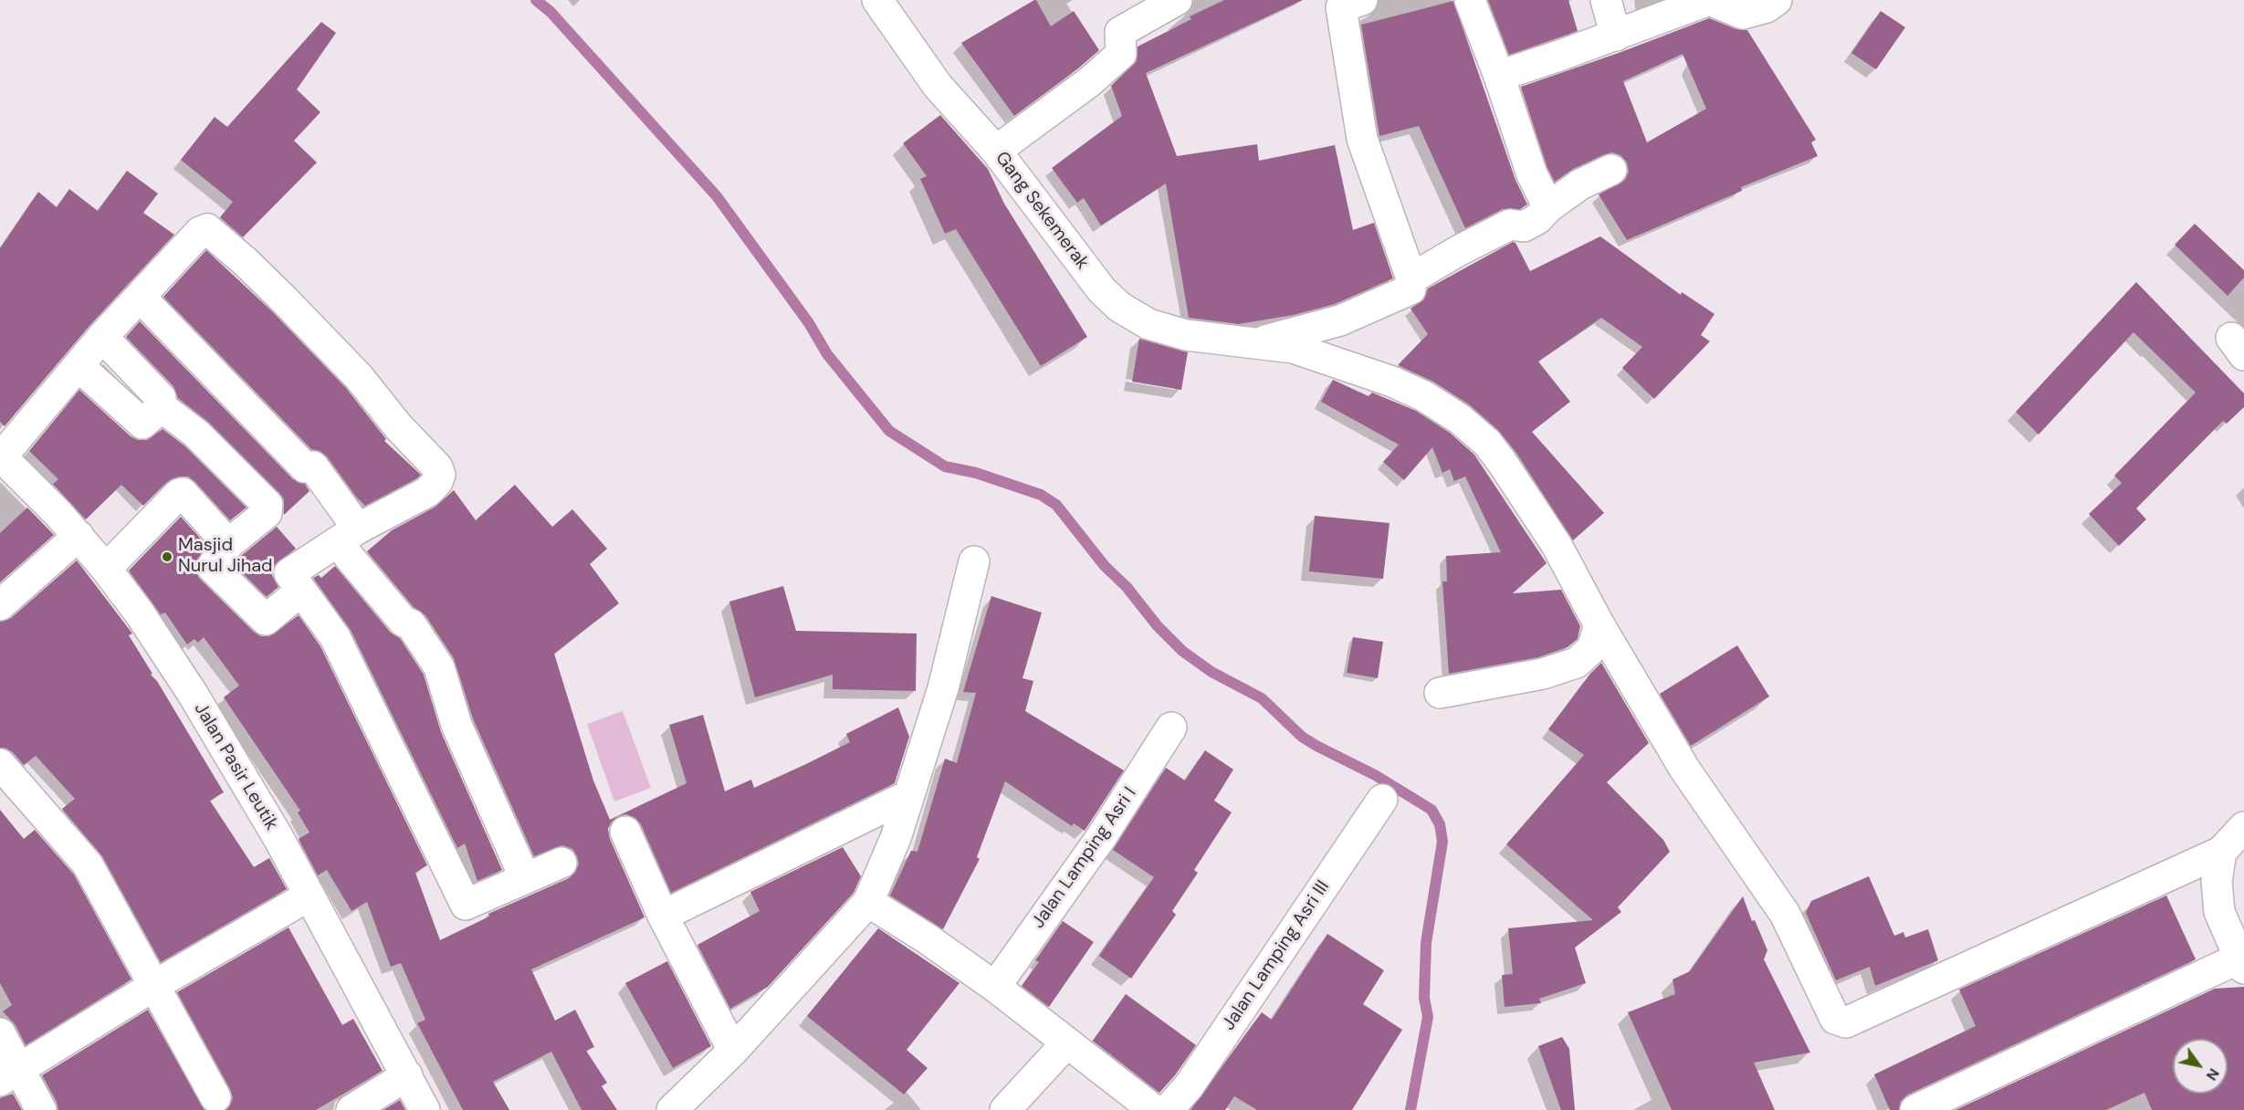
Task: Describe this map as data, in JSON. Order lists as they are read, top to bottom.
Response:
{
  "streets": {
    "street": [
      "Gang Sekemerak",
      "Jalan Pasir Leutik",
      "Jalan Lamping Asri I",
      "Jalan Lamping Asri III"
    ]
  },
  "places": ["Masjid Nurul Jihad"],
  "north": "bottom right"
}
